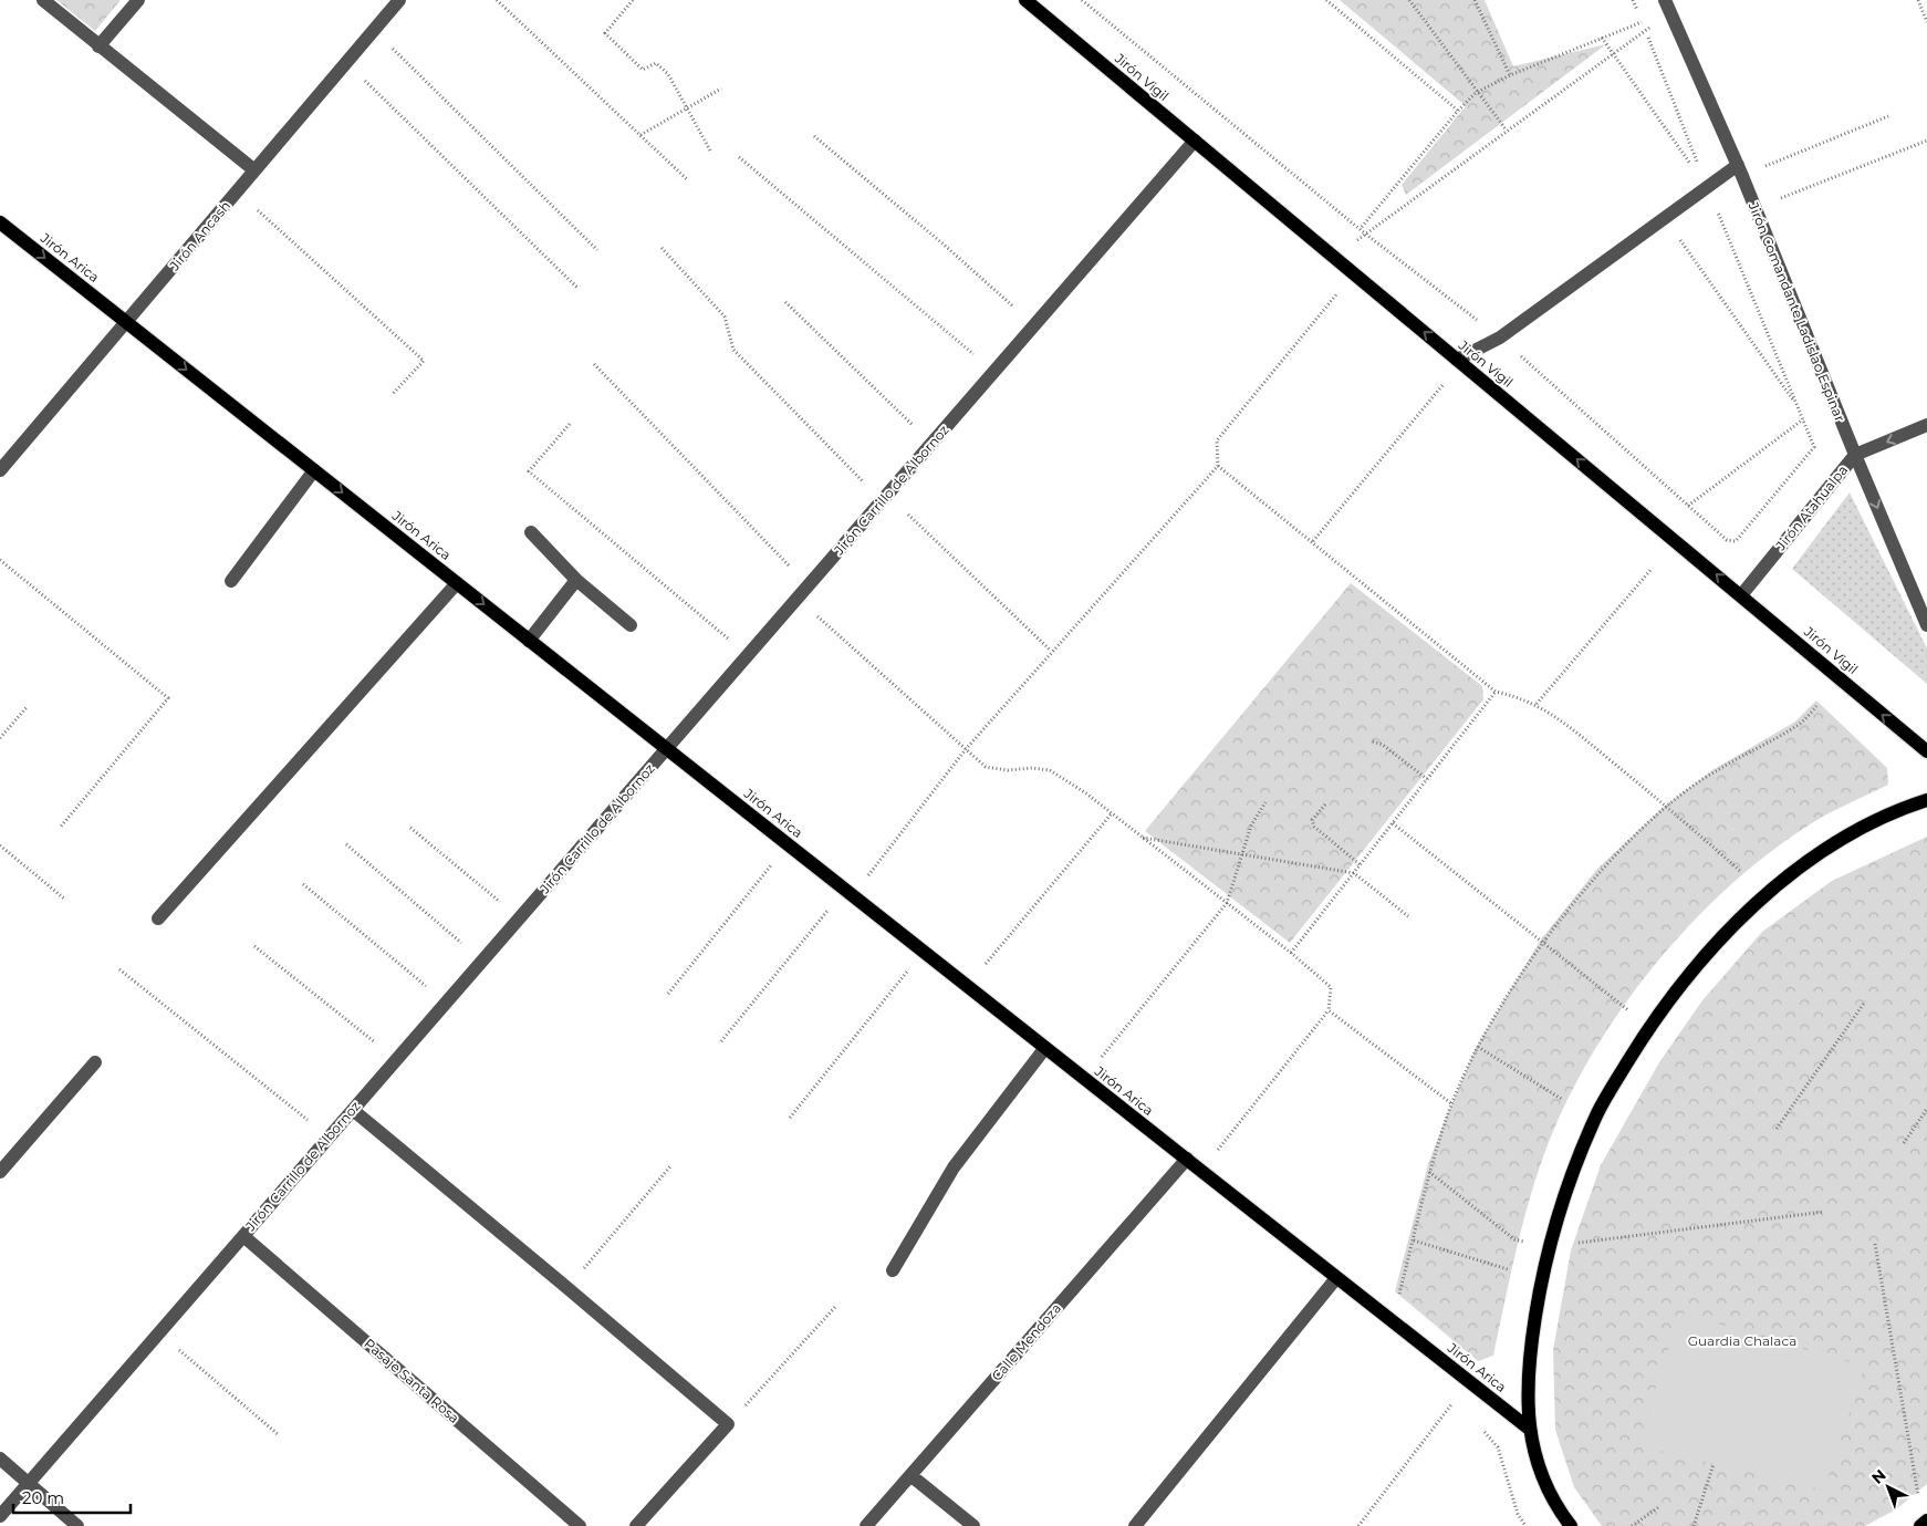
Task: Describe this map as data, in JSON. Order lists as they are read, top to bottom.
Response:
{
  "streets": {
    "main road": ["Jirón Vigil", "Jirón Arica"],
    "street": [
      "Jirón Ancash",
      "Jirón Comandante Ladislao Espinar",
      "Jirón Carrillo de Albornoz",
      "Jirón Atahualpa",
      "Calle Mendoza",
      "Pasaje Santa Rosa"
    ]
  },
  "crossings": [
    ["Jirón Vigil", "Jirón Carrillo de Albornoz"],
    ["Jirón Vigil", "Jirón Atahualpa"],
    ["Jirón Ancash", "Jirón Arica"],
    ["Jirón Arica", "Jirón Carrillo de Albornoz"],
    ["Jirón Arica", "Calle Mendoza"],
    ["Jirón Comandante Ladislao Espinar", "Jirón Atahualpa"],
    ["Jirón Carrillo de Albornoz", "Pasaje Santa Rosa"]
  ],
  "one_way": ["Jirón Vigil"],
  "parks": ["Guardia Chalaca"],
  "scale_bar": "20 m",
  "north": "top left"
}
